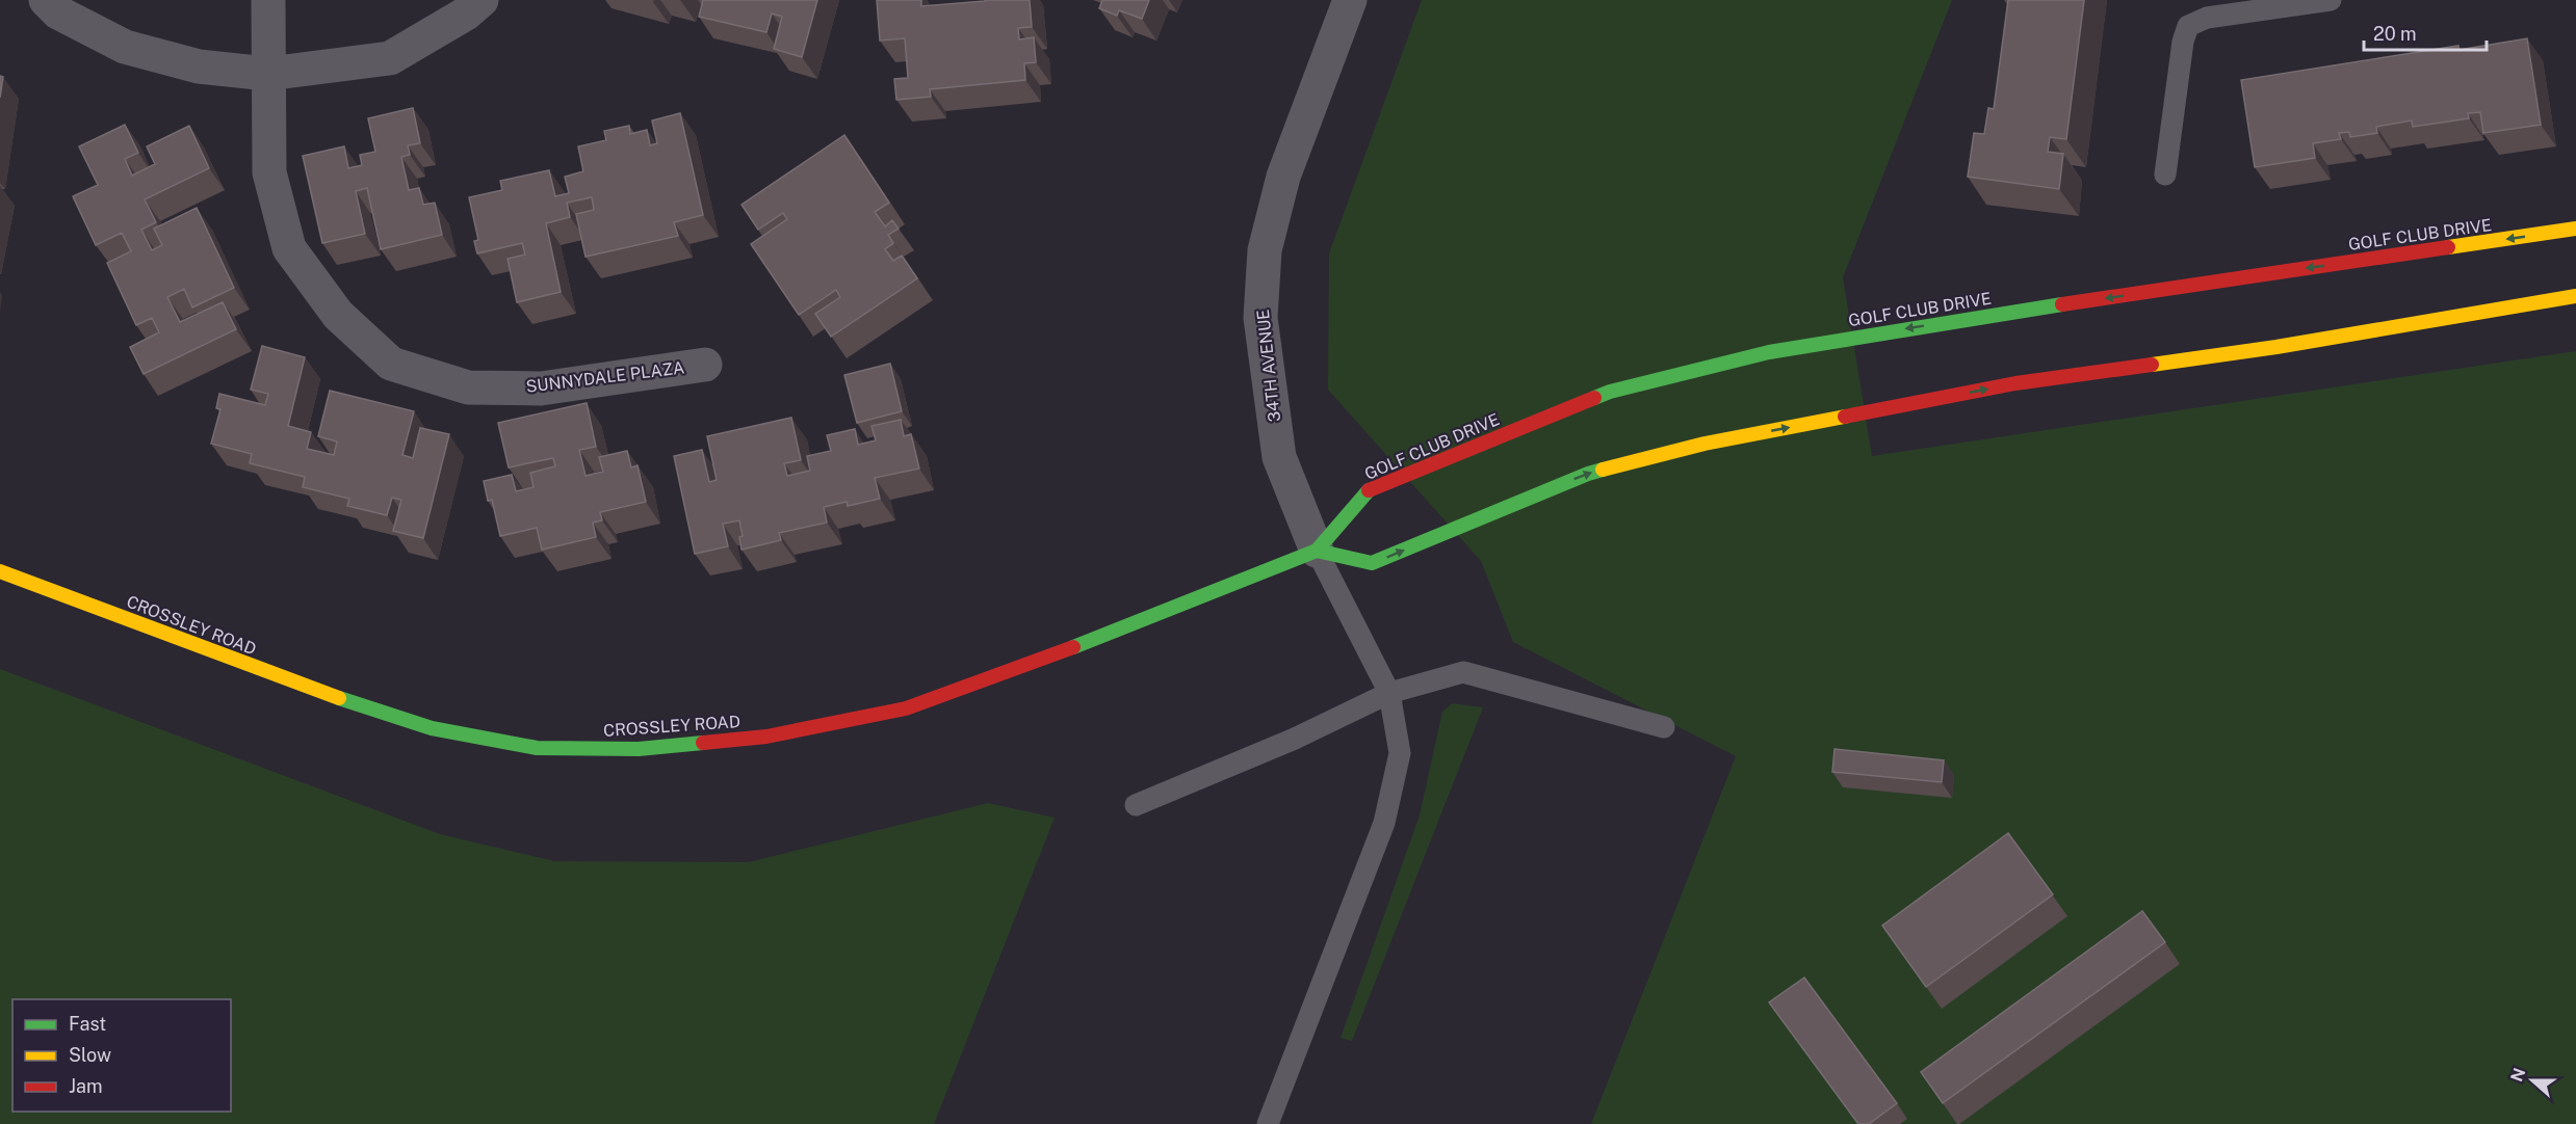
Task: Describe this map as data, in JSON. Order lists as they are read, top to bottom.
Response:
{
  "streets": {
    "street": [
      "GOLF CLUB DRIVE",
      "34TH AVENUE",
      "SUNNYDALE PLAZA",
      "CROSSLEY ROAD"
    ]
  },
  "crossings": [
    ["GOLF CLUB DRIVE", "34TH AVENUE"],
    ["GOLF CLUB DRIVE", "CROSSLEY ROAD"]
  ],
  "legend": ["Fast", "Slow", "Jam"],
  "scale_bar": "20 m",
  "north": "left"
}
